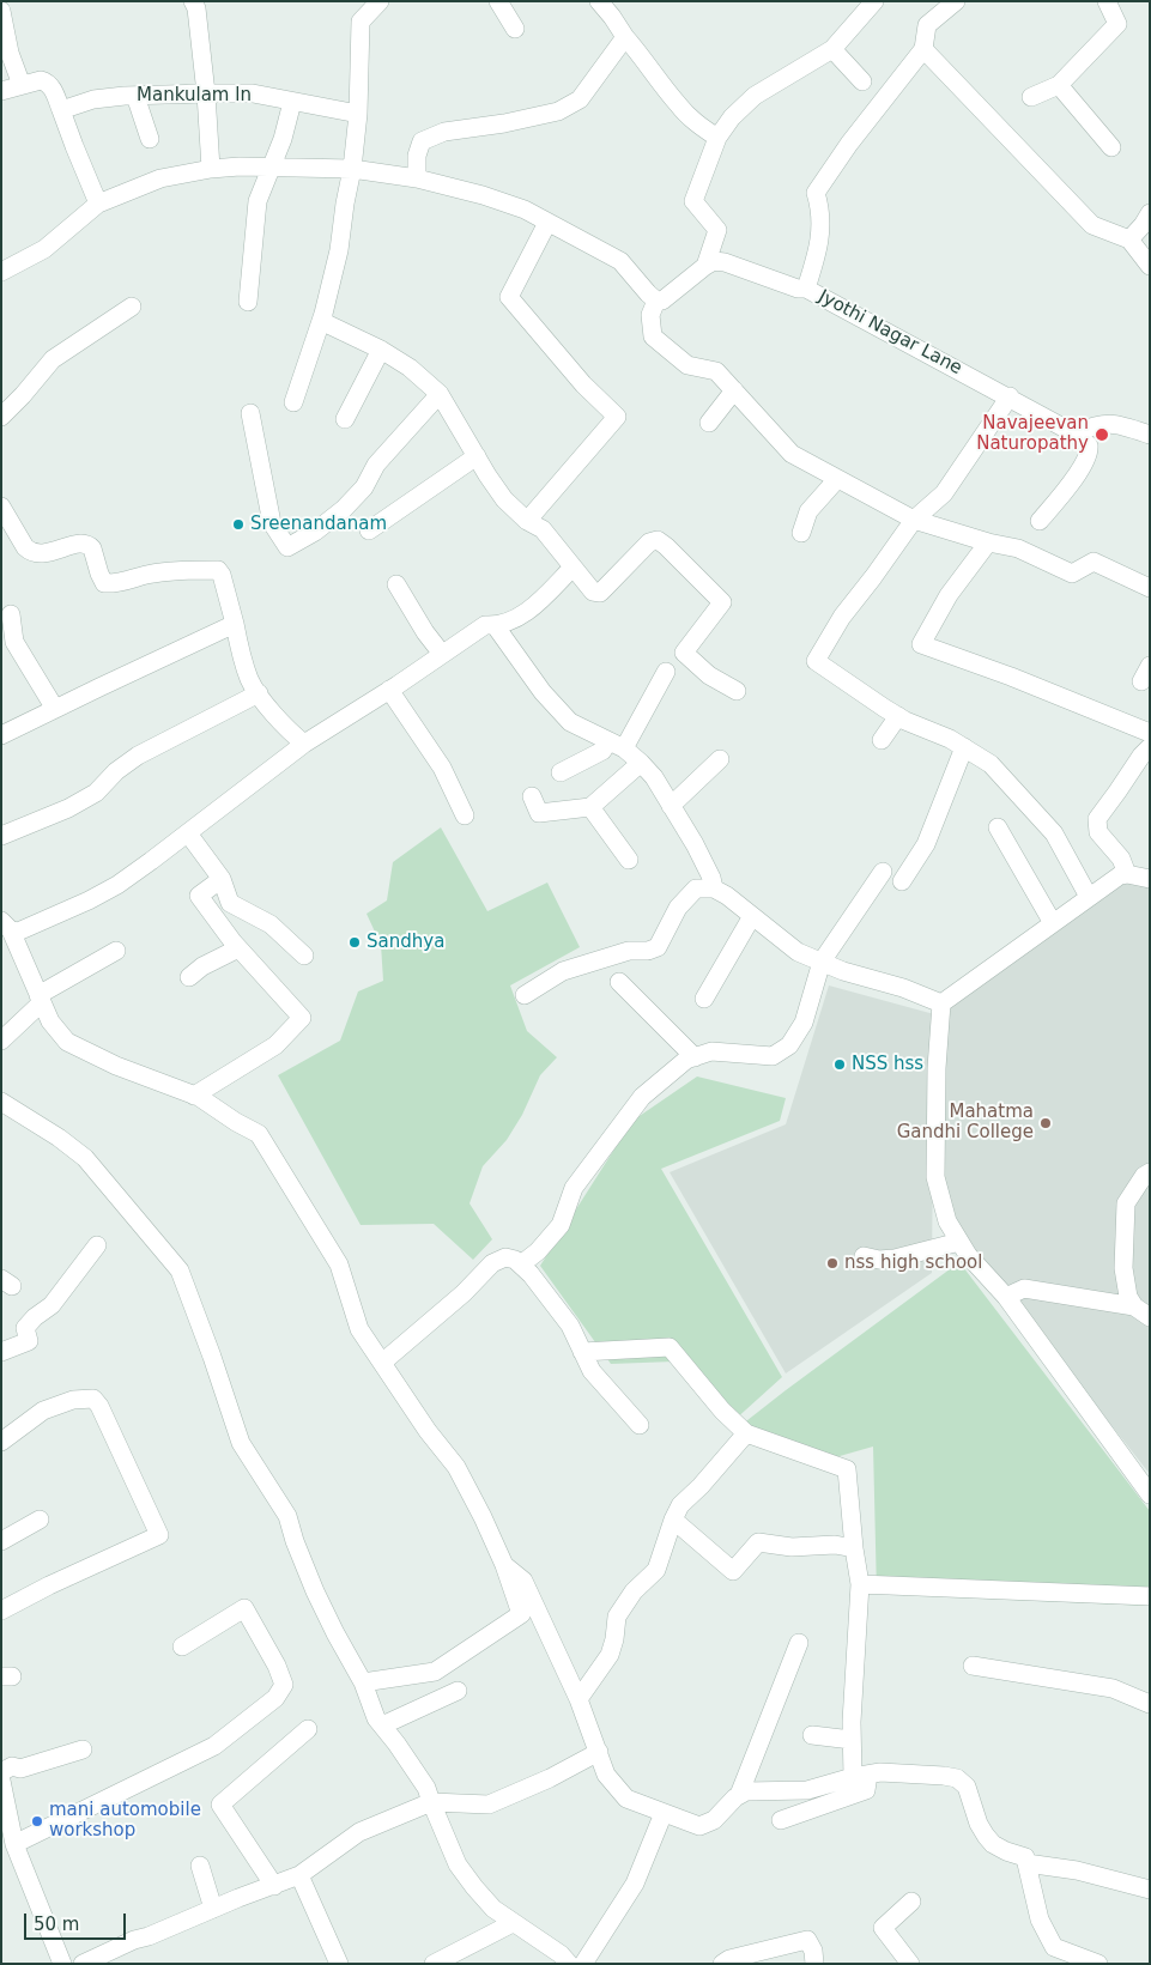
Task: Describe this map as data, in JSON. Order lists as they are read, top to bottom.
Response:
{
  "streets": {
    "street": ["Mankulam ln", "Jyothi Nagar Lane"]
  },
  "places": [
    "Navajeevan Naturopathy",
    "Sreenandanam",
    "Sandhya",
    "NSS hss",
    "Mahatma Gandhi College",
    "nss high school",
    "mani automobile workshop"
  ],
  "scale_bar": "50 m"
}
